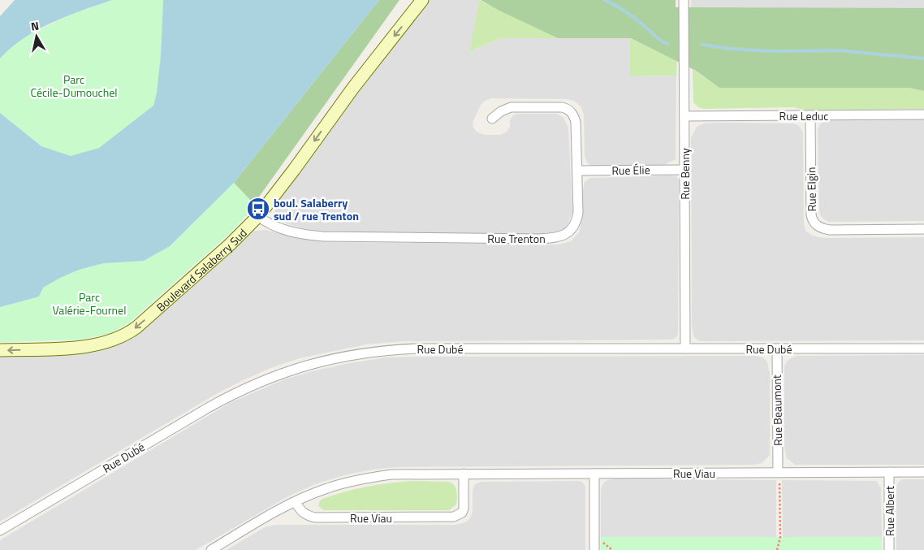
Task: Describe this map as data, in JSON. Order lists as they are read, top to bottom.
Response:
{
  "streets": {
    "street": [
      "Rue Leduc",
      "Rue Élie",
      "Rue Benny",
      "Rue Elgin",
      "Rue Trenton",
      "Boulevard Salaberry Sud",
      "Rue Dubé",
      "Rue Beaumont",
      "Rue Viau",
      "Rue Albert"
    ]
  },
  "crossings": [
    ["Rue Leduc", "Rue Benny"],
    ["Rue Leduc", "Rue Elgin"],
    ["Rue Élie", "Rue Benny"],
    ["Rue Élie", "Rue Trenton"],
    ["Rue Benny", "Rue Dubé"],
    ["Rue Trenton", "Boulevard Salaberry Sud"],
    ["Rue Dubé", "Rue Beaumont"],
    ["Rue Beaumont", "Rue Viau"],
    ["Rue Viau", "Rue Albert"]
  ],
  "one_way": ["Boulevard Salaberry Sud"],
  "parks": ["Parc Cécile-Dumouchel", "Parc Valérie-Fournel"],
  "places": {
    "bus stop": ["boul. Salaberry sud / rue Trenton"]
  },
  "north": "top"
}
